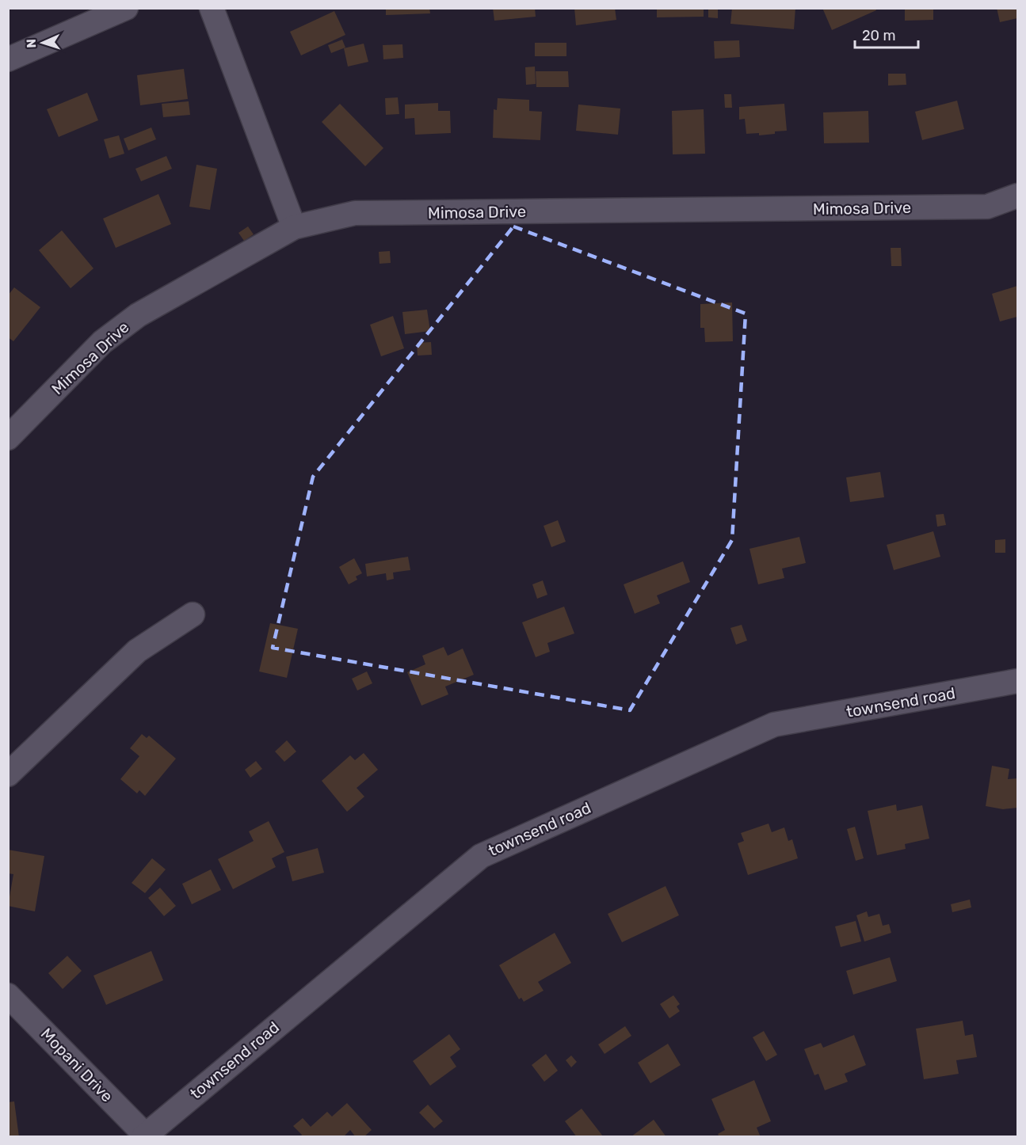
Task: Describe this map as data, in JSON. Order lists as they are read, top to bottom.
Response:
{
  "streets": {
    "street": ["Mimosa Drive", "townsend road", "Mopani Drive"]
  },
  "crossings": [
    ["townsend road", "Mopani Drive"]
  ],
  "scale_bar": "20 m",
  "north": "left"
}
